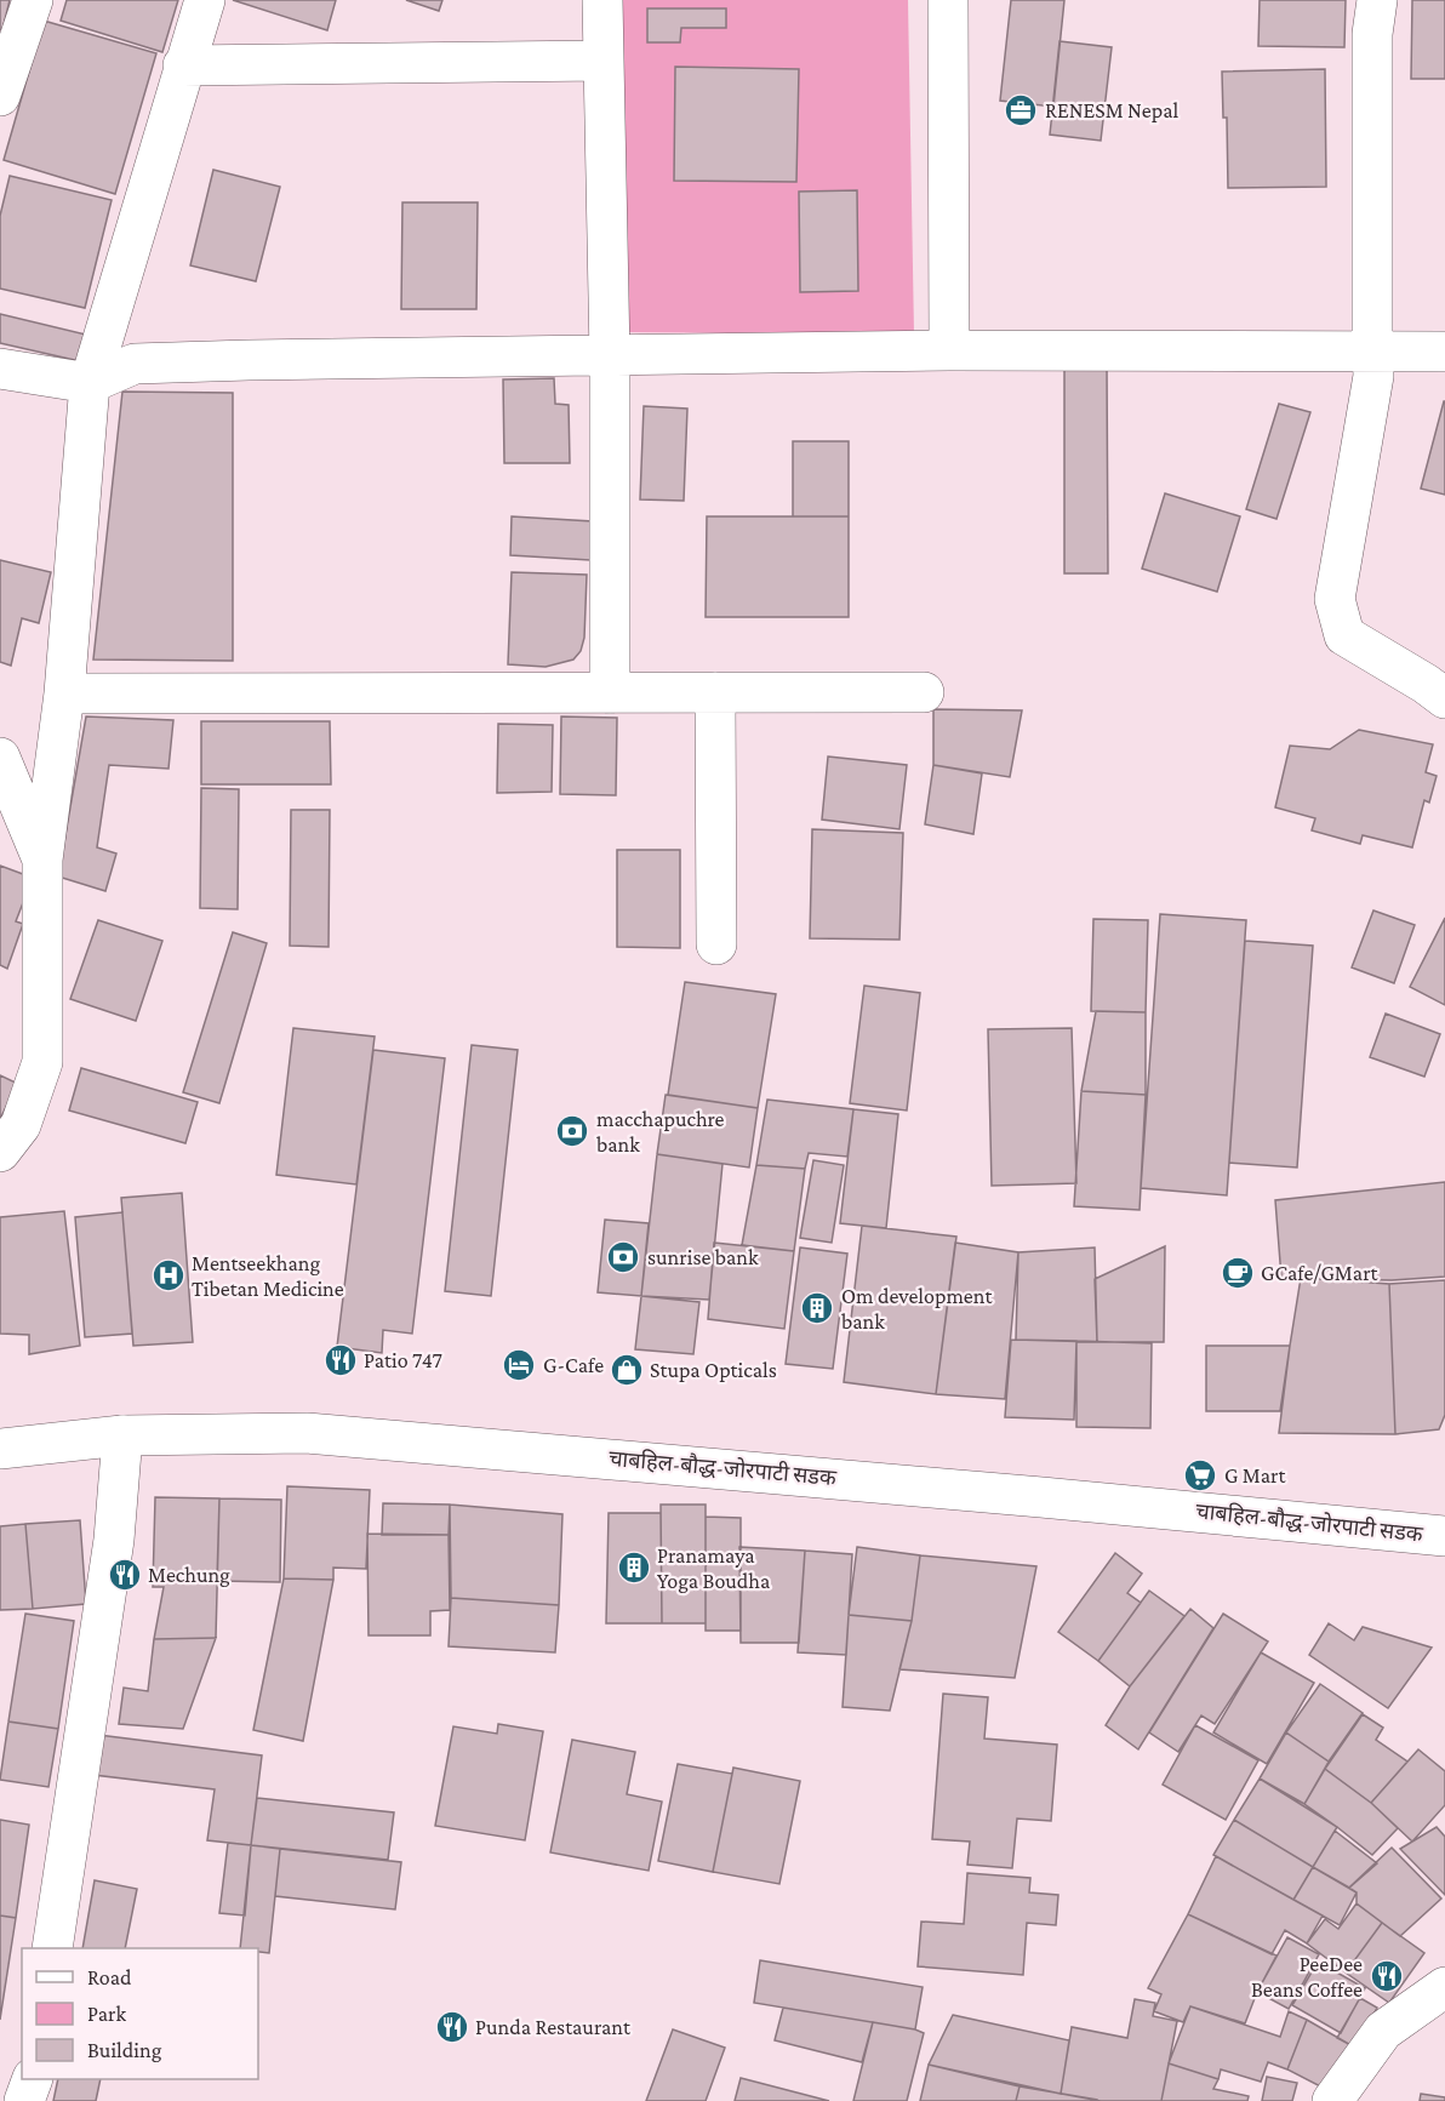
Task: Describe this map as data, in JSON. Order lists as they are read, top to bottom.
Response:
{
  "streets": {
    "street": ["चाबहिल-बौद्ध-जोरपाटी सडक"]
  },
  "places": {
    "office": ["RENESM Nepal"],
    "bank": ["macchapuchre bank", "sunrise bank"],
    "cafe": ["GCafe/GMart"],
    "hospital": ["Mentseekhang Tibetan Medicine"],
    "building": ["Om development bank", "Pranamaya Yoga Boudha"],
    "restaurant": [
      "Patio 747",
      "Mechung",
      "PeeDee Beans Coffee",
      "Punda Restaurant"
    ],
    "hotel": ["G-Cafe"],
    "shop": ["Stupa Opticals"],
    "supermarket": ["G Mart"]
  },
  "legend": ["Road", "Park", "Building"]
}
